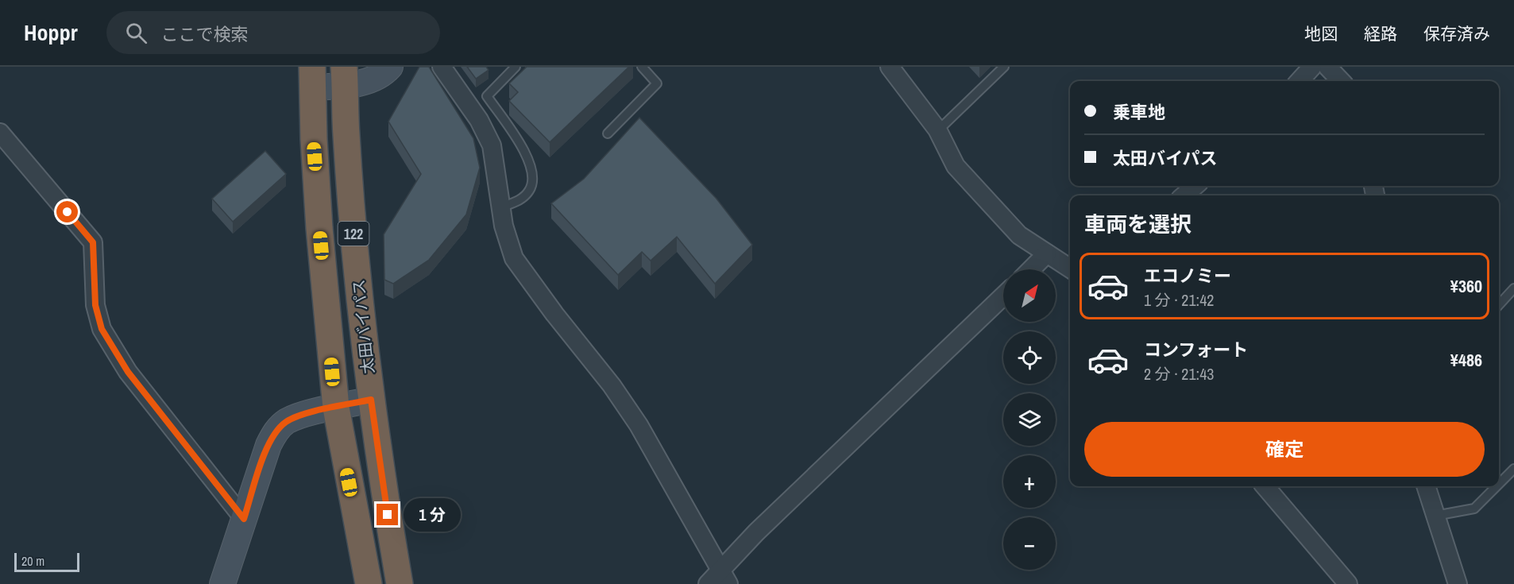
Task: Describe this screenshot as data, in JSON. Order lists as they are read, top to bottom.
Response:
{
  "streets": {
    "highway": ["122", "太田バイパス"]
  },
  "scale_bar": "20 m",
  "north": "top right",
  "page": {
    "header": "Hoppr",
    "search": "ここで検索",
    "nav": ["地図", "経路", "保存済み"],
    "banner": ["乗車地", "太田バイパス"],
    "heading": "車両を選択",
    "list": [
      {
        "name": "エコノミー",
        "note": "1 分 · 21:42",
        "value": "¥360"
      },
      {
        "name": "コンフォート",
        "note": "2 分 · 21:43",
        "value": "¥486"
      }
    ],
    "map_buttons": ["+", "−"],
    "buttons": "確定",
    "bubble": "1 分",
    "scale": "20 m"
  }
}
